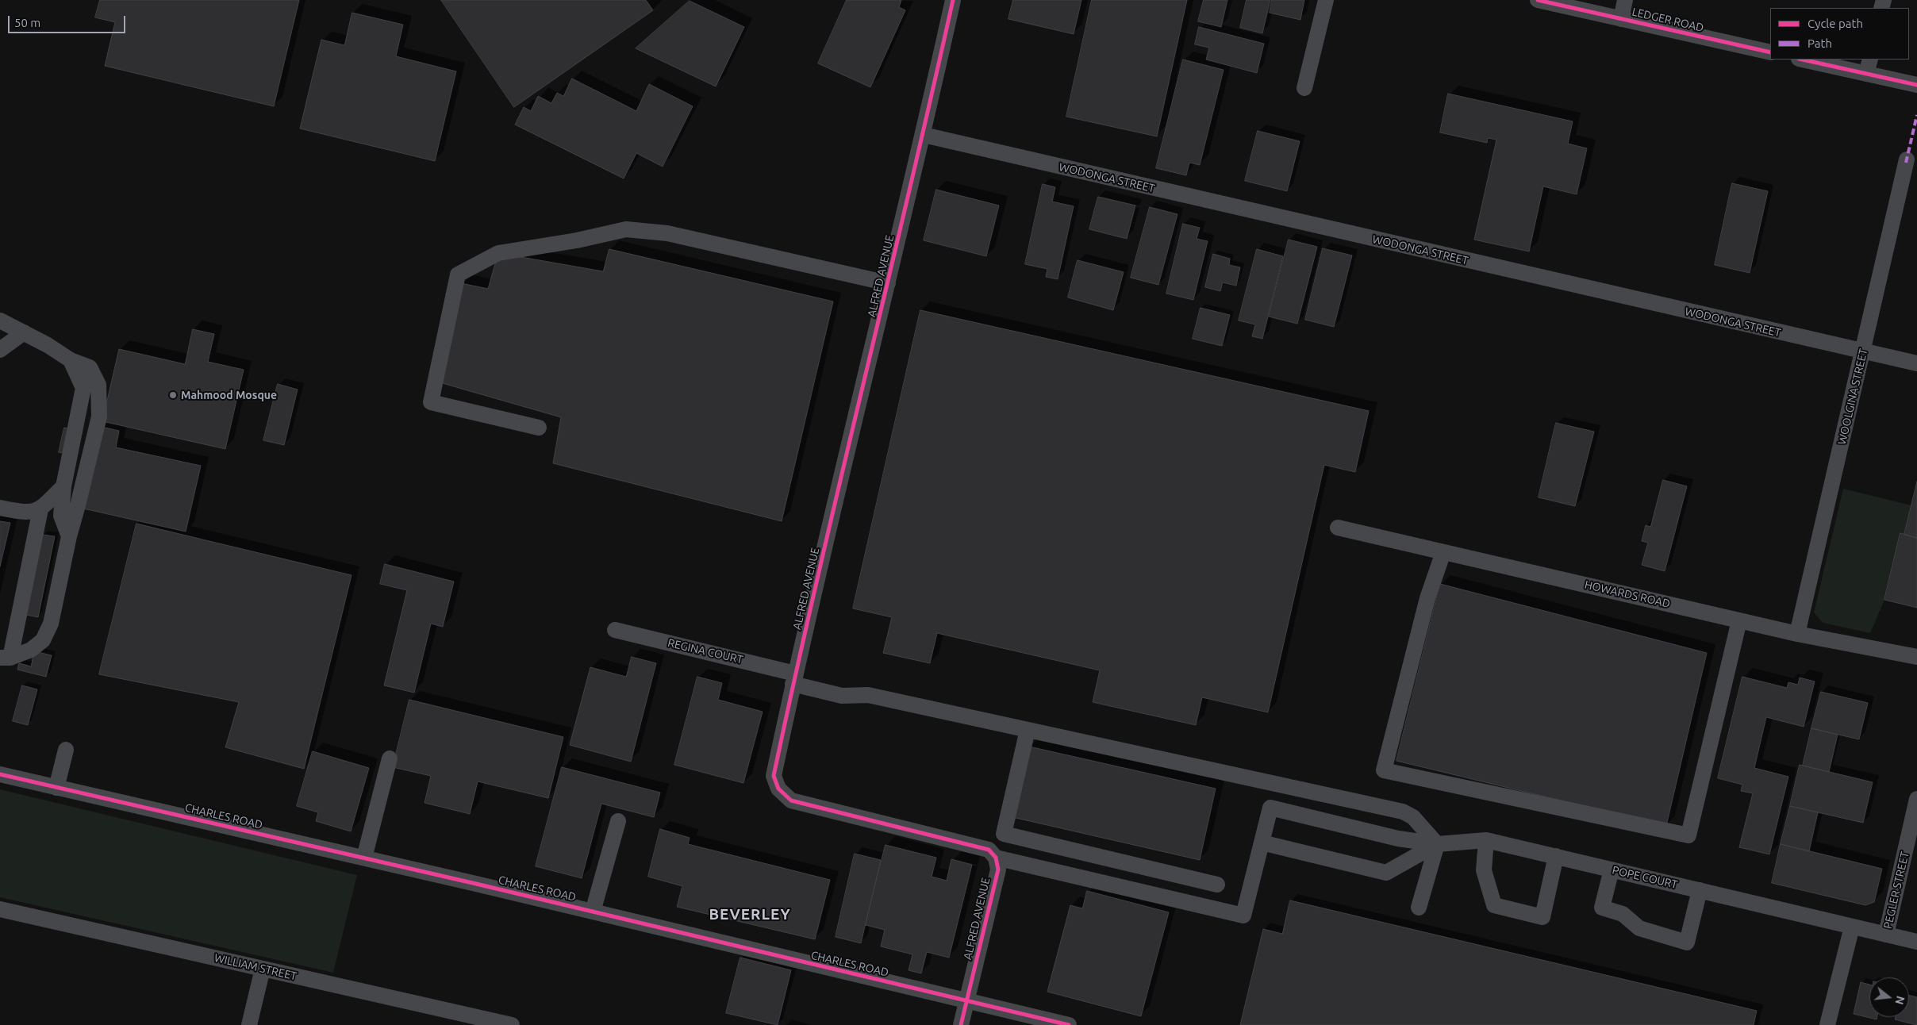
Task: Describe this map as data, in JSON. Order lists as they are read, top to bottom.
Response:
{
  "streets": {
    "street": [
      "LEDGER ROAD",
      "WODONGA STREET",
      "ALFRED AVENUE",
      "WOOLGINA STREET",
      "HOWARDS ROAD",
      "REGINA COURT",
      "CHARLES ROAD",
      "POPE COURT",
      "PEGLER STREET",
      "WILLIAM STREET"
    ]
  },
  "crossings": [
    ["WODONGA STREET", "ALFRED AVENUE"],
    ["WODONGA STREET", "WOOLGINA STREET"],
    ["ALFRED AVENUE", "REGINA COURT"],
    ["ALFRED AVENUE", "CHARLES ROAD"],
    ["WOOLGINA STREET", "HOWARDS ROAD"],
    ["REGINA COURT", "POPE COURT"],
    ["POPE COURT", "PEGLER STREET"]
  ],
  "districts": ["BEVERLEY"],
  "places": ["Mahmood Mosque"],
  "legend": ["Cycle path", "Path"],
  "scale_bar": "50 m",
  "north": "right"
}
